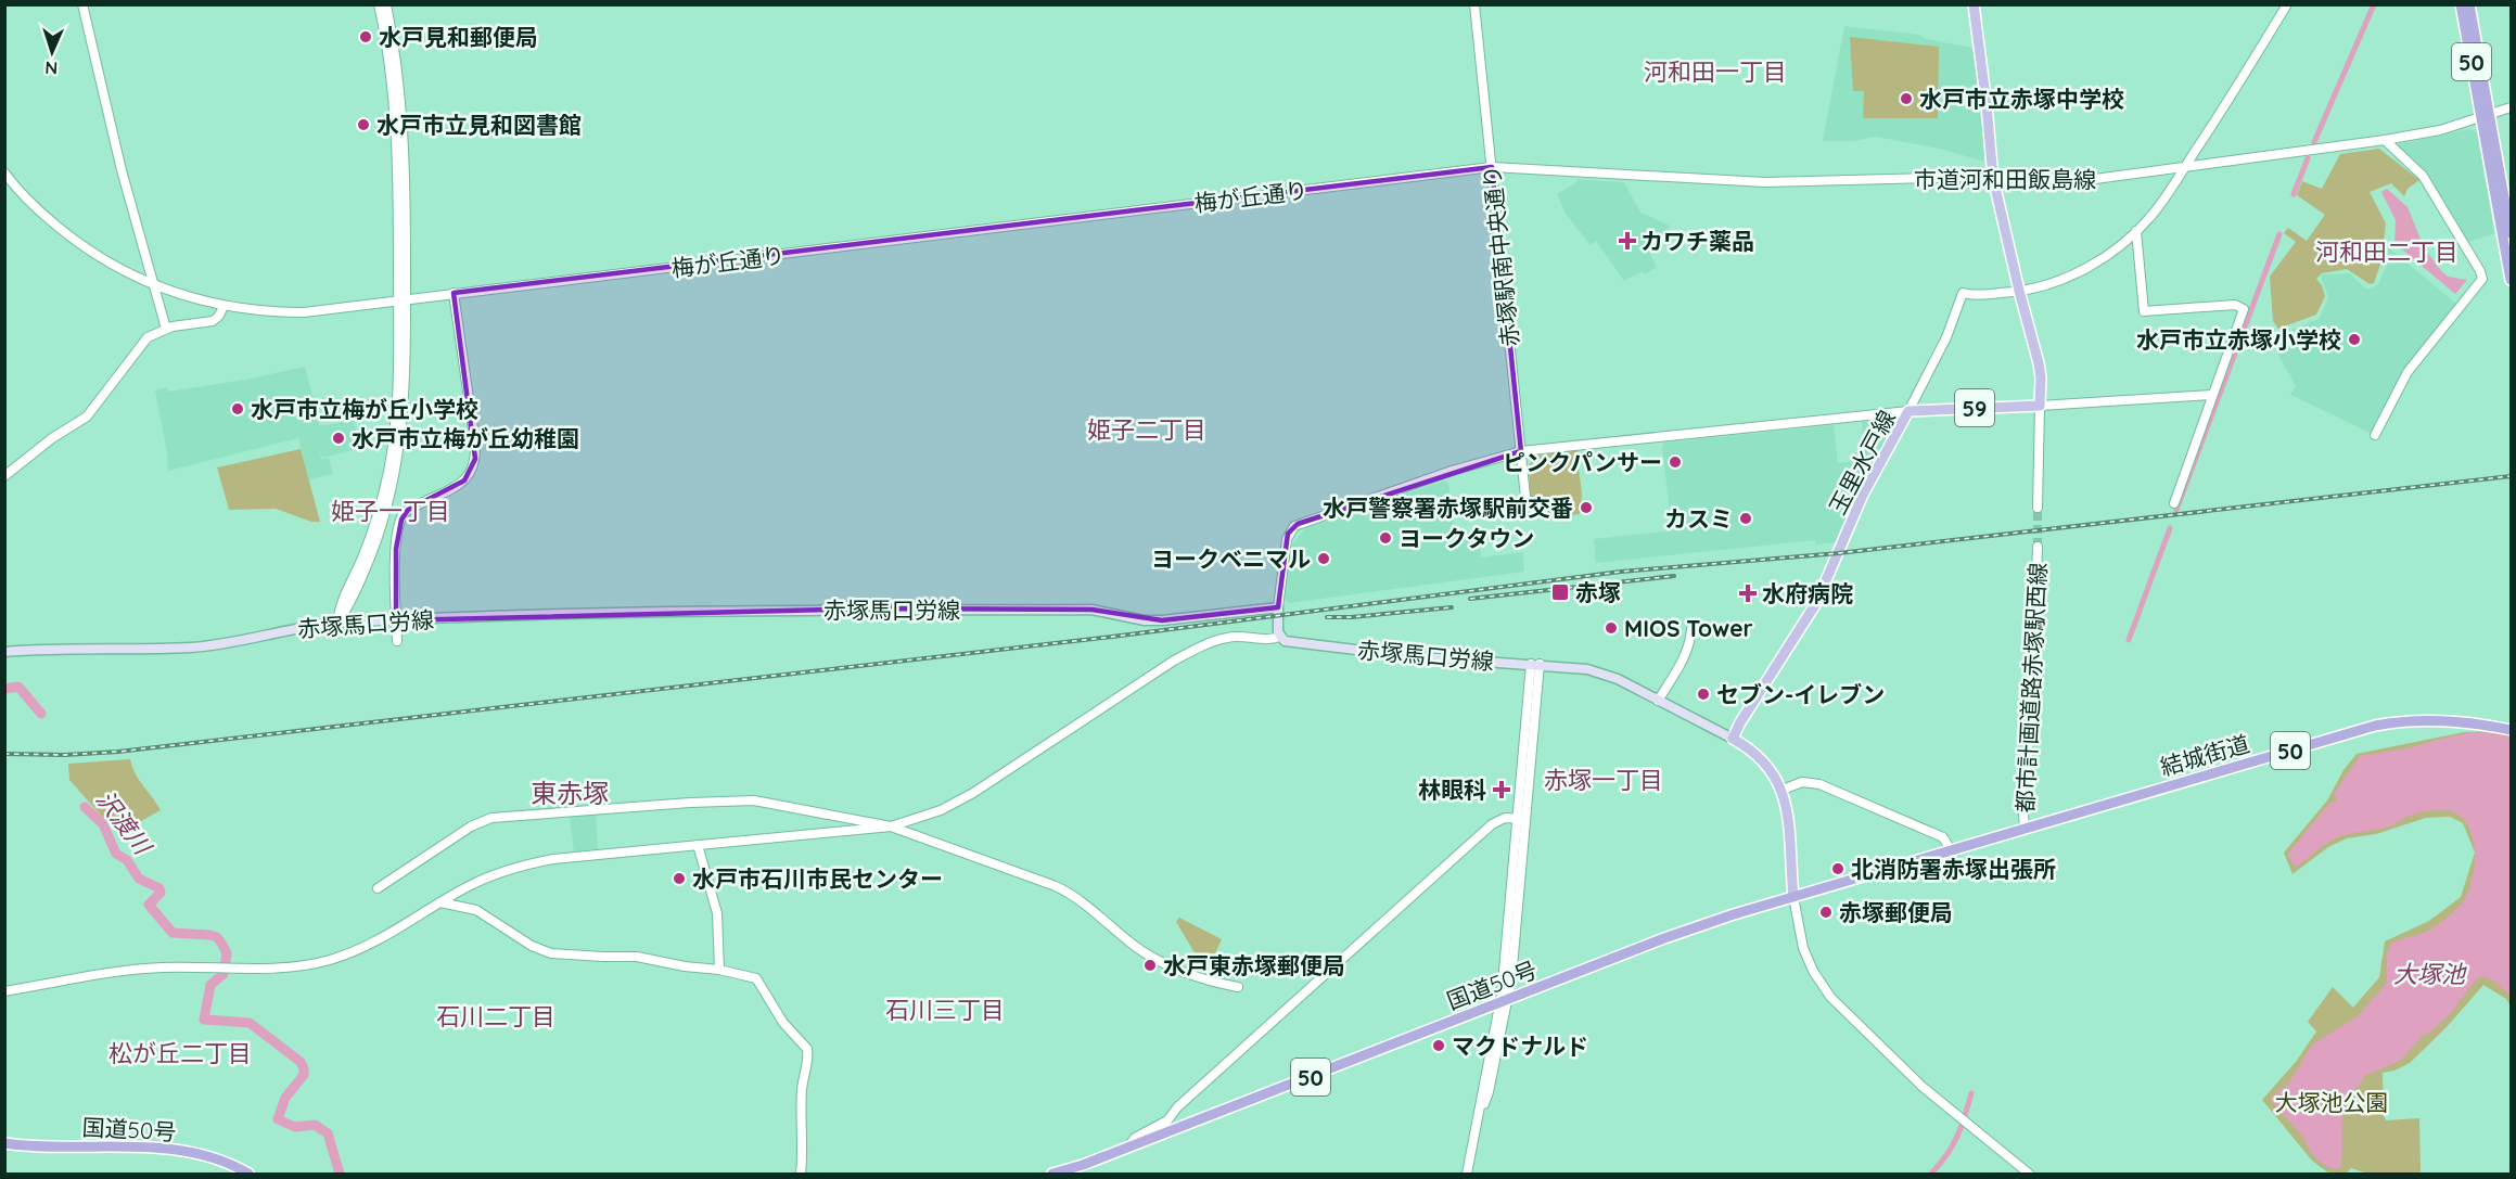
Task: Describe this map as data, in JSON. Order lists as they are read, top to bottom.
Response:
{
  "streets": {
    "highway": ["50", "結城街道", "国道50号"],
    "main road": ["59", "玉里水戸線", "赤塚馬口労線"],
    "street": [
      "市道河和田飯島線",
      "梅が丘通り",
      "赤塚駅南中央通り",
      "都市計画道路赤塚駅西線"
    ]
  },
  "crossings": [
    ["50", "市道河和田飯島線"],
    ["市道河和田飯島線", "梅が丘通り"],
    ["市道河和田飯島線", "赤塚駅南中央通り"],
    ["梅が丘通り", "赤塚駅南中央通り"],
    ["玉里水戸線", "赤塚馬口労線"],
    ["都市計画道路赤塚駅西線", "結城街道"],
    ["結城街道", "国道50号"]
  ],
  "districts": [
    "河和田一丁目",
    "河和田二丁目",
    "姫子二丁目",
    "姫子一丁目",
    "赤塚一丁目",
    "東赤塚",
    "石川三丁目",
    "石川二丁目",
    "松が丘二丁目"
  ],
  "water": ["沢渡川", "大塚池"],
  "parks": ["大塚池公園"],
  "places": {
    "other": [
      "水戸見和郵便局",
      "水戸市立赤塚中学校",
      "水戸市立見和図書館",
      "水戸市立赤塚小学校",
      "水戸市立梅が丘小学校",
      "水戸市立梅が丘幼稚園",
      "ピンクパンサー",
      "水戸警察署赤塚駅前交番",
      "カスミ",
      "ヨークタウン",
      "ヨークベニマル",
      "MIOS Tower",
      "セブン-イレブン",
      "北消防署赤塚出張所",
      "水戸市石川市民センター",
      "赤塚郵便局",
      "水戸東赤塚郵便局",
      "マクドナルド"
    ],
    "health": ["カワチ薬品", "水府病院", "林眼科"],
    "transit": ["赤塚"]
  },
  "north": "bottom"
}
